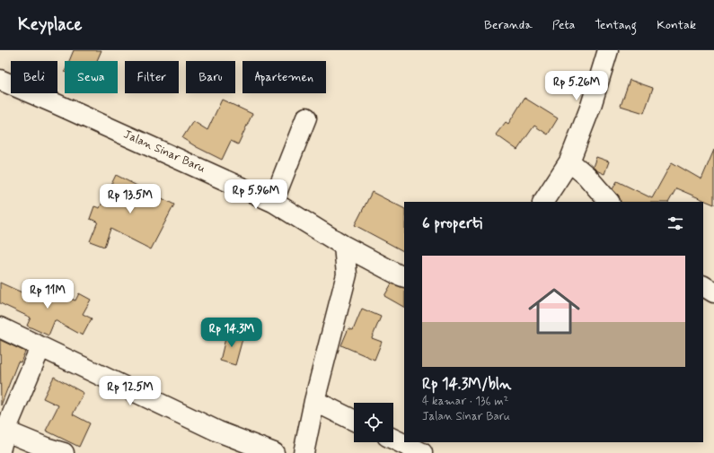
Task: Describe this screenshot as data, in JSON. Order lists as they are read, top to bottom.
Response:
{
  "streets": {
    "street": ["Jalan Sinar Baru"]
  },
  "page": {
    "header": "Keyplace",
    "nav": [
      "Beranda",
      "Peta",
      "Tentang",
      "Kontak"
    ],
    "chip": [
      "Beli",
      "Sewa",
      "Filter",
      "Baru",
      "Apartemen"
    ],
    "price": [
      "Rp 5.26M",
      "Rp 5.96M",
      "Rp 13.5M",
      "Rp 11M",
      "Rp 14.3M",
      "Rp 12.5M"
    ],
    "heading": "6 properti",
    "list": [
      {
        "name": "Rp 14.3M/bln",
        "note": "4 kamar · 136 m² · Jalan Sinar Baru"
      }
    ]
  }
}
